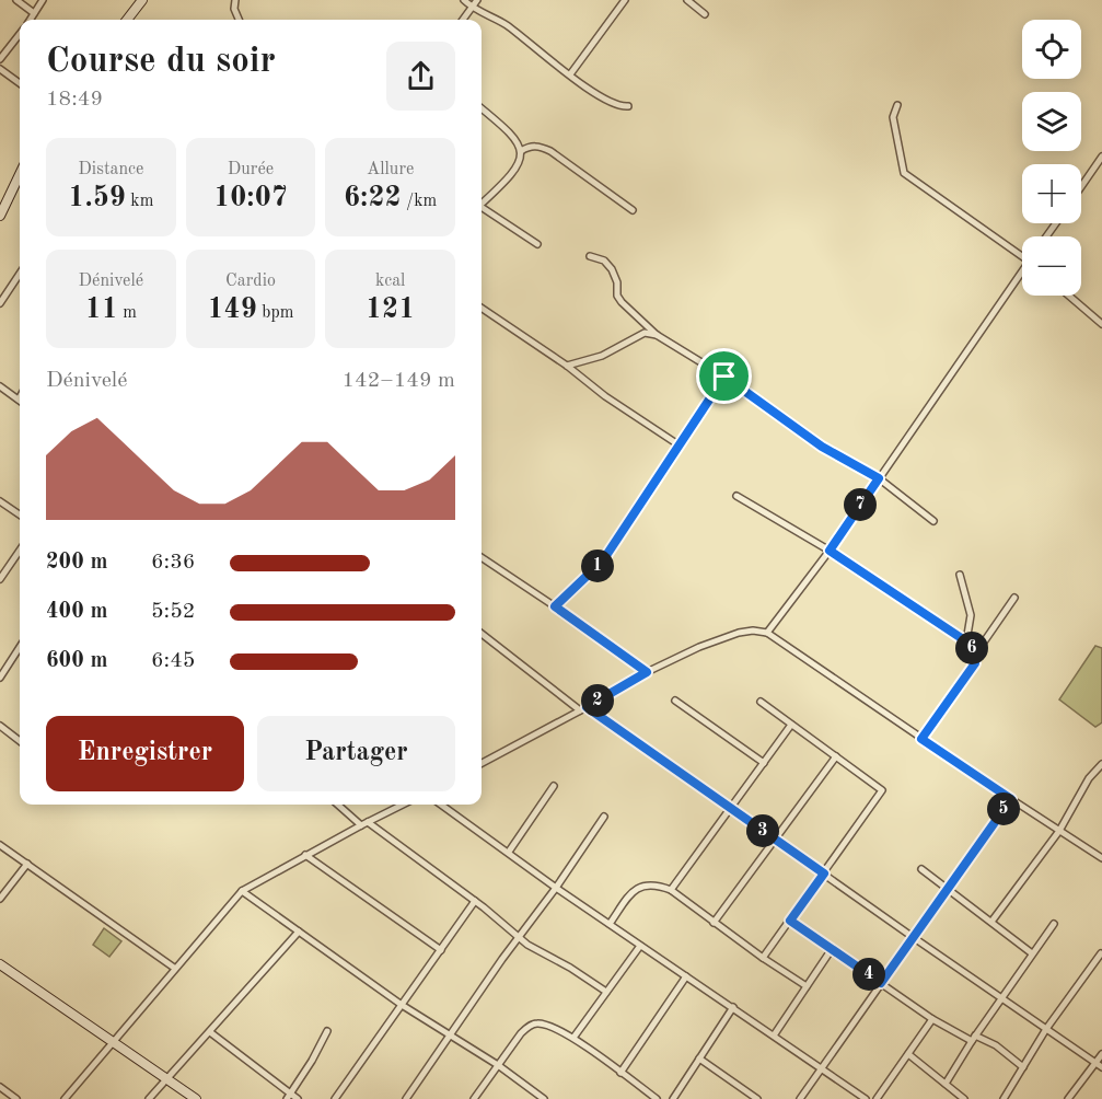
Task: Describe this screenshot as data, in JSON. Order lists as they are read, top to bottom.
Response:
{
  "page": {
    "map_buttons": ["+", "−"],
    "heading": ["Course du soir", "18:49"],
    "stats": [
      ["Distance", "1.59 km"],
      ["Durée", "10:07"],
      ["Allure", "6:22 /km"],
      ["Dénivelé", "11 m"],
      ["Cardio", "149 bpm"],
      ["kcal", "121"]
    ],
    "chart": ["Dénivelé", "142–149 m"],
    "pins": [
      "7",
      "1",
      "6",
      "2",
      "5",
      "3",
      "4"
    ],
    "list": [
      {
        "name": "200 m",
        "note": "6:36"
      },
      {
        "name": "400 m",
        "note": "5:52"
      },
      {
        "name": "600 m",
        "note": "6:45"
      }
    ],
    "buttons": ["Enregistrer", "Partager"]
  }
}
